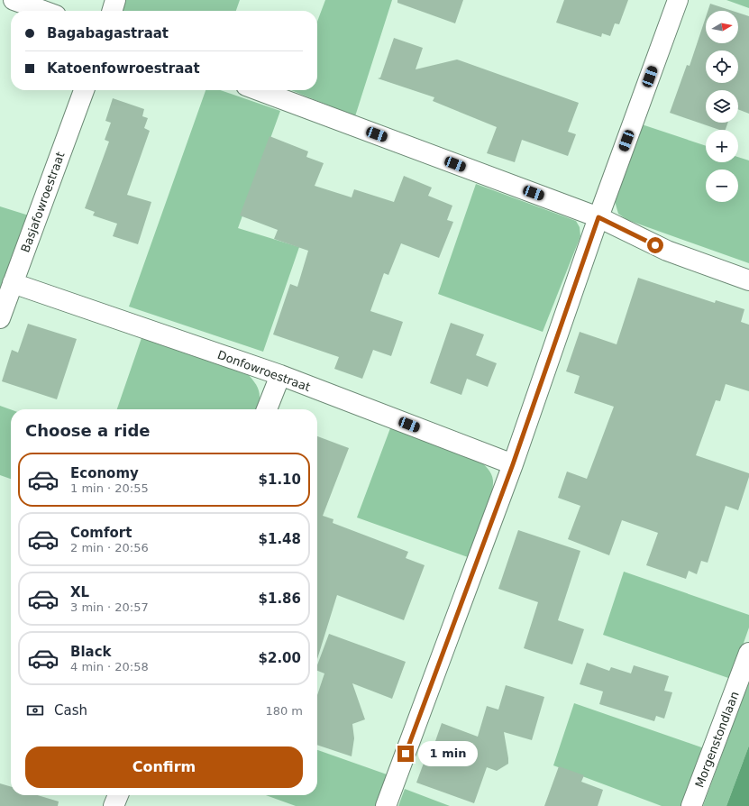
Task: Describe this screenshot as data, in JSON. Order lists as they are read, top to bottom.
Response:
{
  "streets": {
    "street": ["Basjafowroestraat", "Donfowroestraat", "Morgenstondlaan"]
  },
  "crossings": [
    ["Basjafowroestraat", "Donfowroestraat"]
  ],
  "north": "right",
  "page": {
    "map_buttons": ["+", "−"],
    "banner": ["Bagabagastraat", "Katoenfowroestraat"],
    "heading": "Choose a ride",
    "list": [
      {
        "name": "Economy",
        "note": "1 min · 20:55",
        "value": "$1.10"
      },
      {
        "name": "Comfort",
        "note": "2 min · 20:56",
        "value": "$1.48"
      },
      {
        "name": "XL",
        "note": "3 min · 20:57",
        "value": "$1.86"
      },
      {
        "name": "Black",
        "note": "4 min · 20:58",
        "value": "$2.00"
      }
    ],
    "pay": ["Cash", "180 m"],
    "buttons": "Confirm",
    "bubble": "1 min"
  }
}
